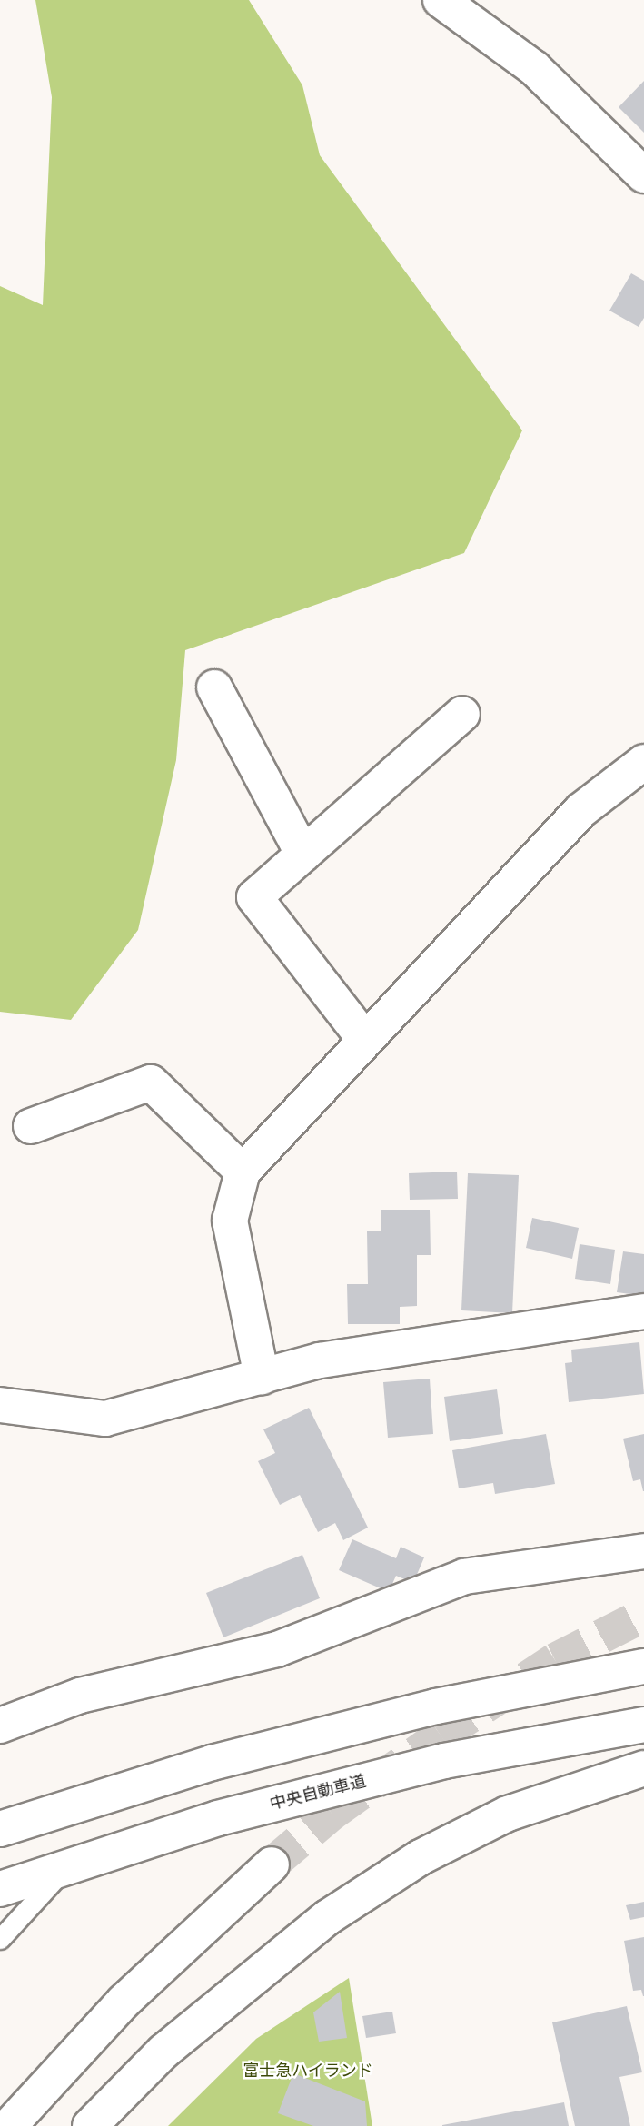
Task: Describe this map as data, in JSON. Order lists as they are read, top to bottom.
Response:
{
  "streets": {
    "main road": ["中央自動車道"]
  },
  "parks": ["富士急ハイランド"]
}
